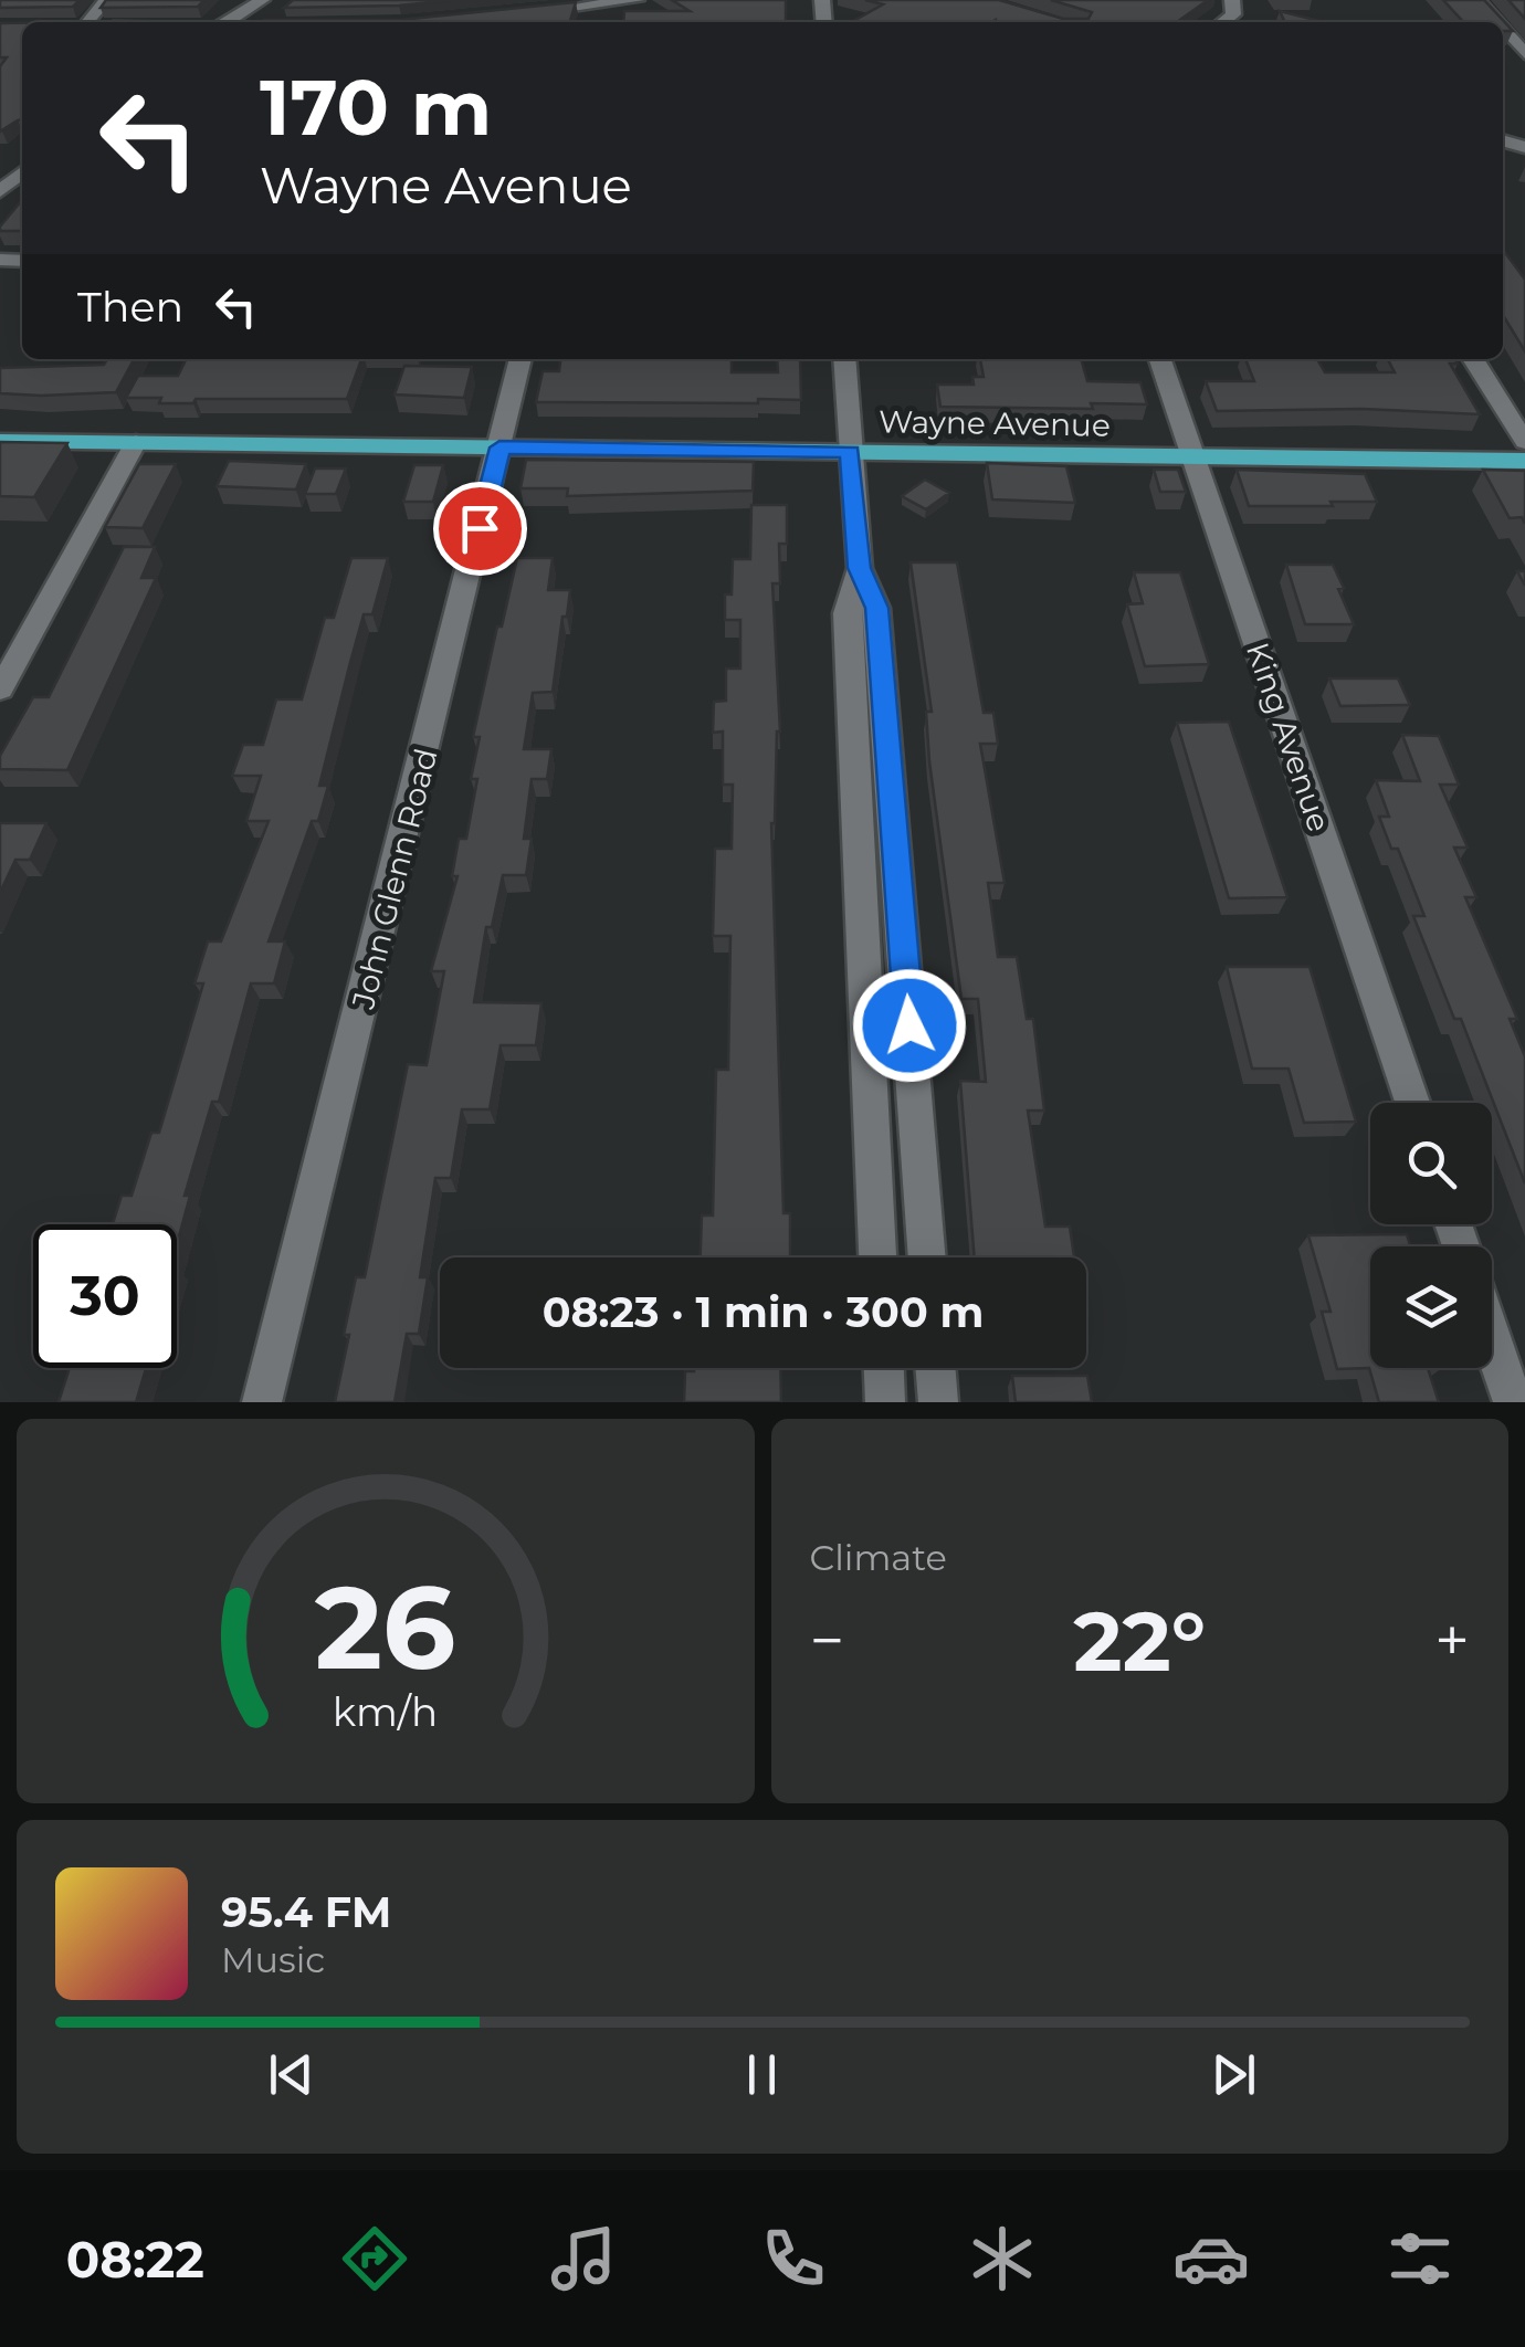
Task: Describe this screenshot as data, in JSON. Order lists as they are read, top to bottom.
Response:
{
  "streets": {
    "main road": ["Wayne Avenue"],
    "street": ["King Avenue", "John Glenn Road"]
  },
  "crossings": [
    ["Wayne Avenue", "King Avenue"],
    ["Wayne Avenue", "John Glenn Road"]
  ],
  "page": {
    "turn": ["170 m", "Wayne Avenue"],
    "then": "Then",
    "limit": "30",
    "trip": "08:23 · 1 min · 300 m",
    "tile": "Climate",
    "heat": ["−", "22°", "+"],
    "song": ["95.4 FM", "Music"],
    "tabs": "08:22",
    "gauge": ["26", "km/h"]
  }
}
